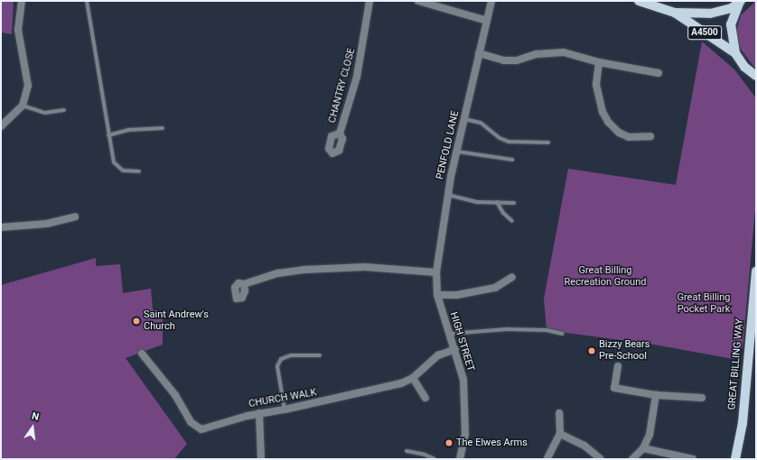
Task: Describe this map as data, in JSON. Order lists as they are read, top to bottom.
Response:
{
  "streets": {
    "main road": ["A4500", "GREAT BILLING WAY"],
    "street": [
      "CHANTRY CLOSE",
      "PENFOLD LANE",
      "HIGH STREET",
      "CHURCH WALK"
    ]
  },
  "crossings": [
    ["PENFOLD LANE", "HIGH STREET"],
    ["HIGH STREET", "CHURCH WALK"]
  ],
  "parks": ["Great Billing Recreation Ground", "Great Billing Pocket Park"],
  "places": ["Saint Andrew's Church", "Bizzy Bears Pre-School", "The Elwes Arms"],
  "north": "top"
}
